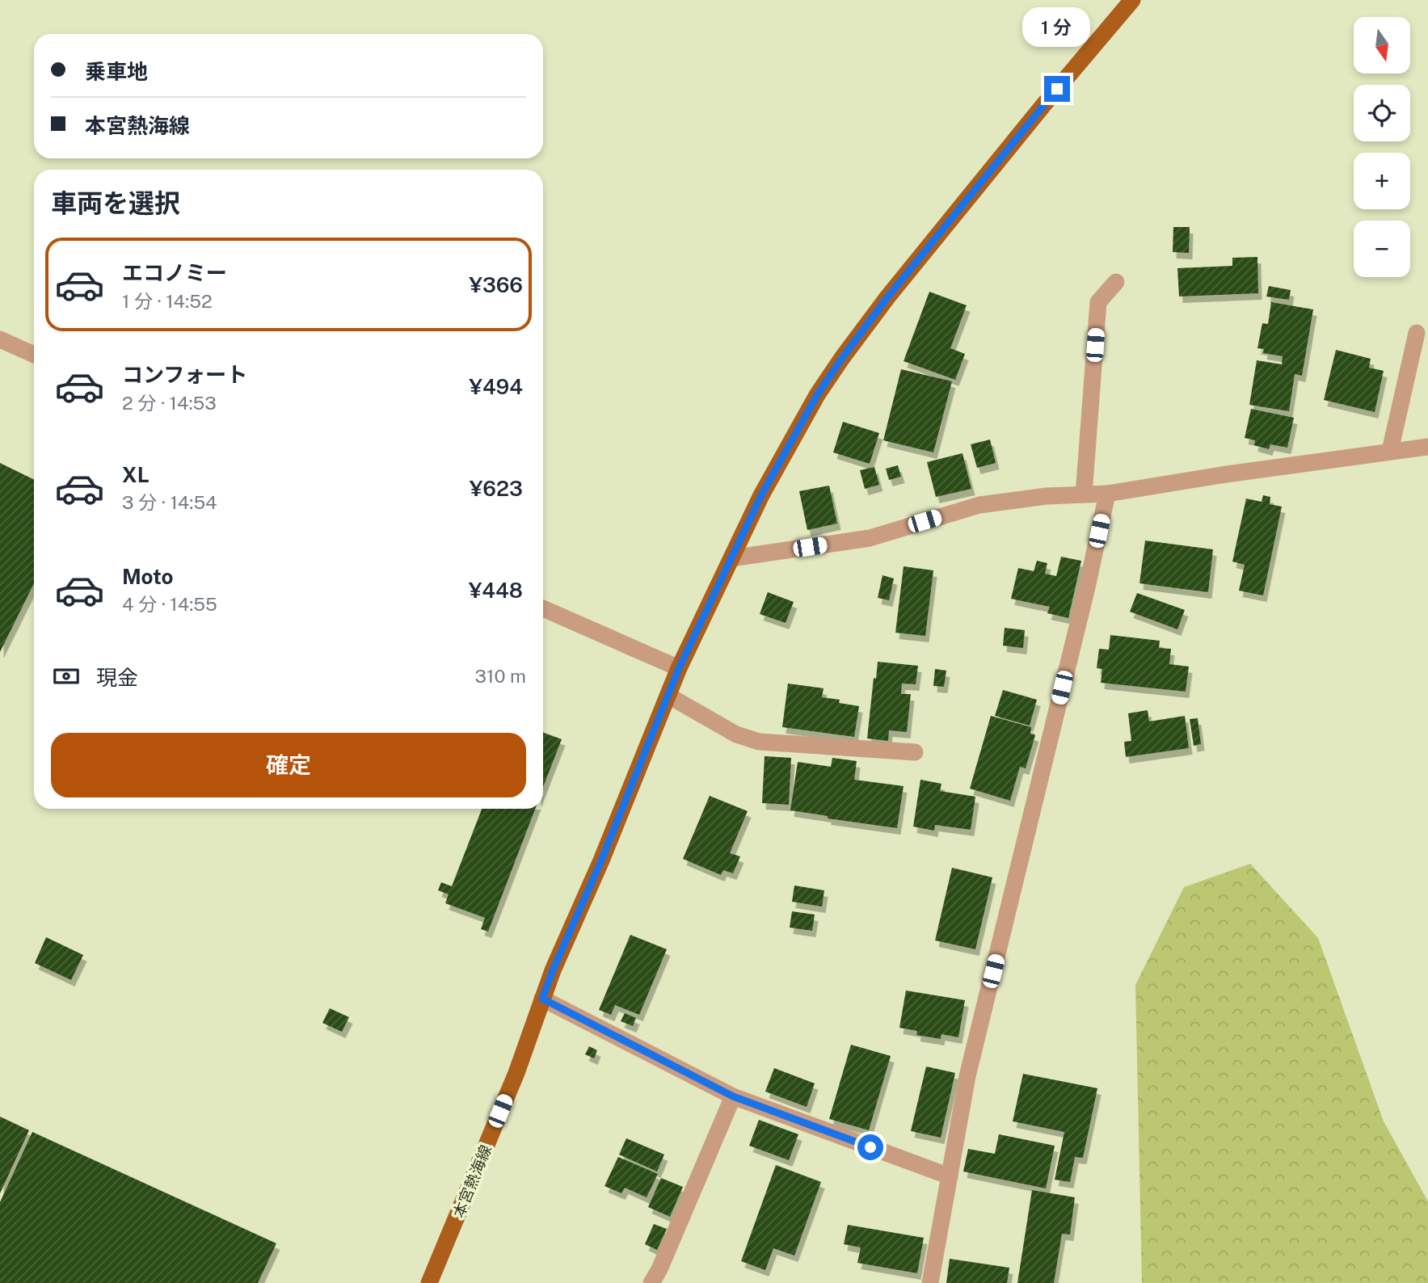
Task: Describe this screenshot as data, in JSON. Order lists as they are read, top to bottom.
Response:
{
  "streets": {
    "main road": ["本宮熱海線"]
  },
  "north": "bottom",
  "page": {
    "bubble": "1 分",
    "map_buttons": ["+", "−"],
    "banner": ["乗車地", "本宮熱海線"],
    "heading": "車両を選択",
    "list": [
      {
        "name": "エコノミー",
        "note": "1 分 · 14:52",
        "value": "¥366"
      },
      {
        "name": "コンフォート",
        "note": "2 分 · 14:53",
        "value": "¥494"
      },
      {
        "name": "XL",
        "note": "3 分 · 14:54",
        "value": "¥623"
      },
      {
        "name": "Moto",
        "note": "4 分 · 14:55",
        "value": "¥448"
      }
    ],
    "pay": ["現金", "310 m"],
    "buttons": "確定"
  }
}
